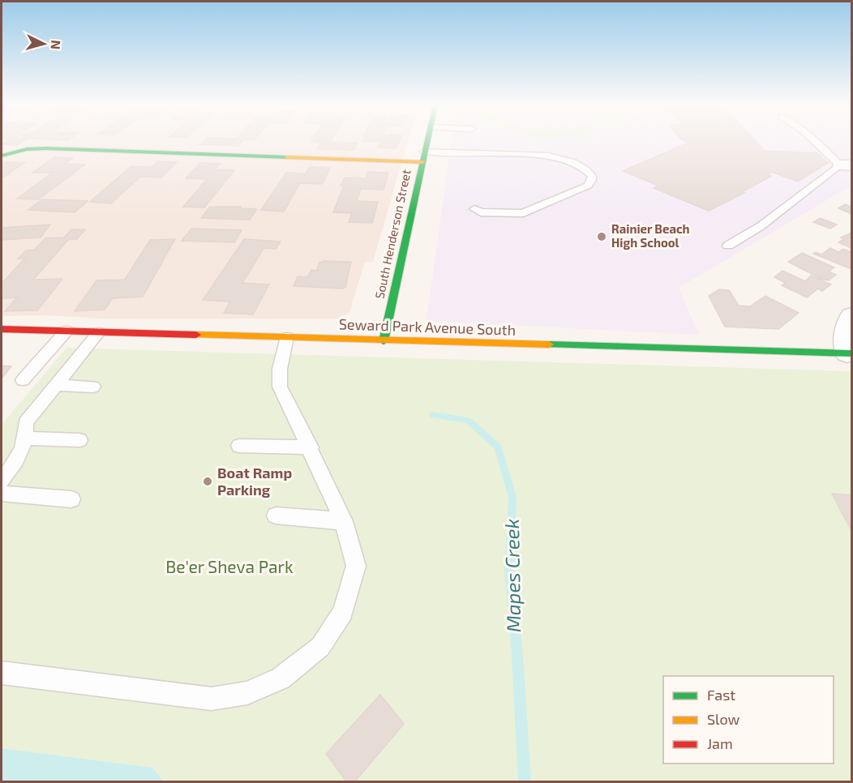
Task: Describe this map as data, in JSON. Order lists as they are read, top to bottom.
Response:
{
  "streets": {
    "street": ["South Henderson Street", "Seward Park Avenue South"]
  },
  "crossings": [
    ["South Henderson Street", "Seward Park Avenue South"]
  ],
  "water": ["Mapes Creek"],
  "parks": ["Be'er Sheva Park"],
  "places": ["Rainier Beach High School", "Boat Ramp Parking"],
  "legend": ["Fast", "Slow", "Jam"],
  "north": "right"
}
